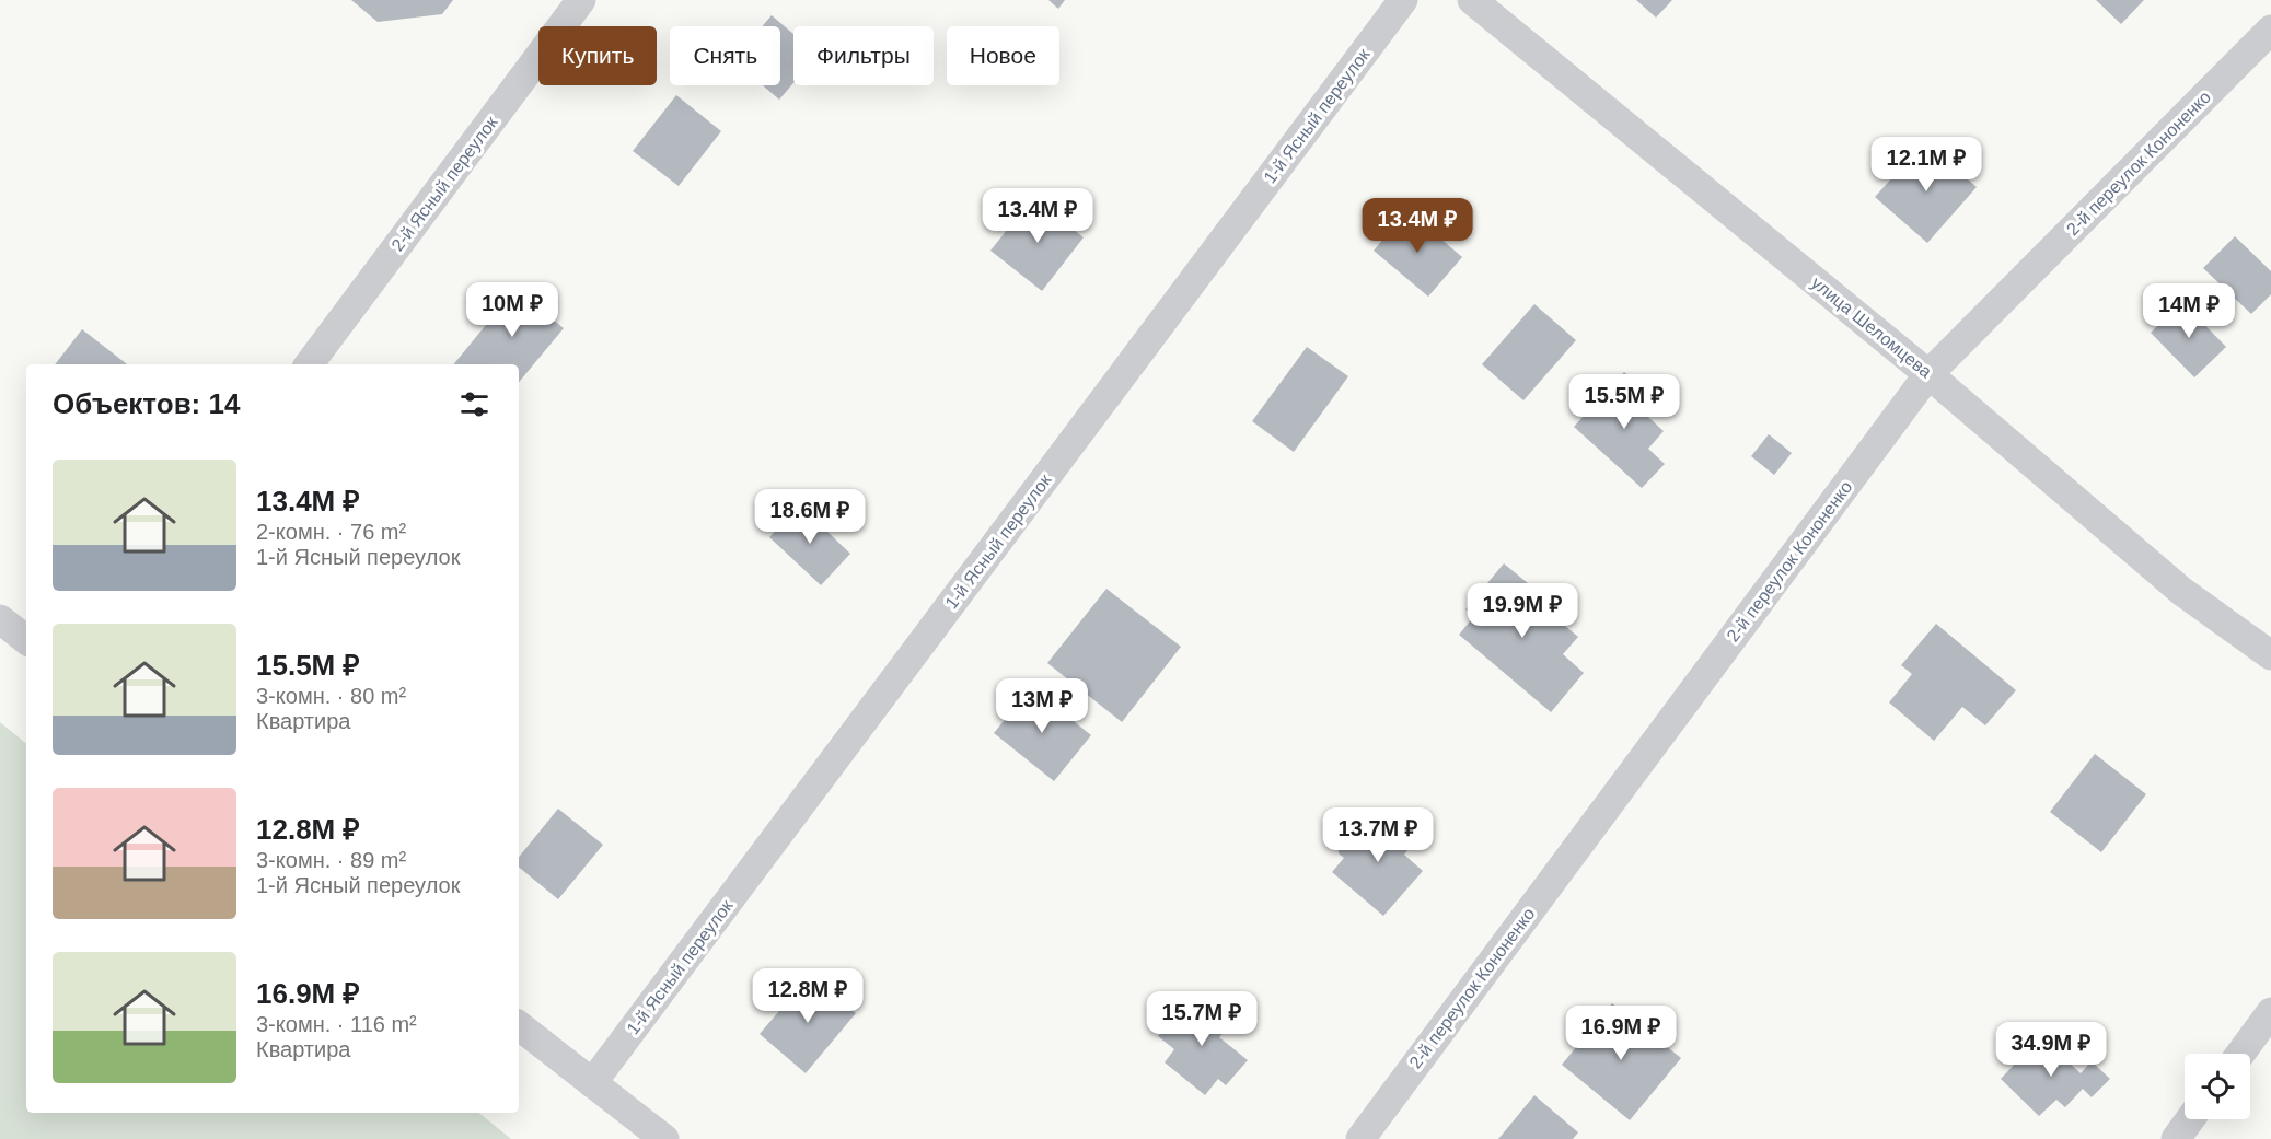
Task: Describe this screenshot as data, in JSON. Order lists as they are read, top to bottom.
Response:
{
  "streets": {
    "street": [
      "1-й Ясный переулок",
      "2-й переулок Кононенко",
      "2-й Ясный переулок",
      "улица Шеломцева"
    ]
  },
  "crossings": [
    ["2-й переулок Кононенко", "улица Шеломцева"]
  ],
  "page": {
    "chip": [
      "Купить",
      "Снять",
      "Фильтры",
      "Новое"
    ],
    "price": [
      "12.1M ₽",
      "13.4M ₽",
      "13.4M ₽",
      "10M ₽",
      "14M ₽",
      "15.5M ₽",
      "18.6M ₽",
      "19.9M ₽",
      "13M ₽",
      "13.7M ₽",
      "12.8M ₽",
      "15.7M ₽",
      "16.9M ₽",
      "34.9M ₽"
    ],
    "heading": "Объектов: 14",
    "list": [
      {
        "name": "13.4M ₽",
        "note": "2-комн. · 76 m² · 1-й Ясный переулок"
      },
      {
        "name": "15.5M ₽",
        "note": "3-комн. · 80 m² · Квартира"
      },
      {
        "name": "12.8M ₽",
        "note": "3-комн. · 89 m² · 1-й Ясный переулок"
      },
      {
        "name": "16.9M ₽",
        "note": "3-комн. · 116 m² · Квартира"
      }
    ]
  }
}
